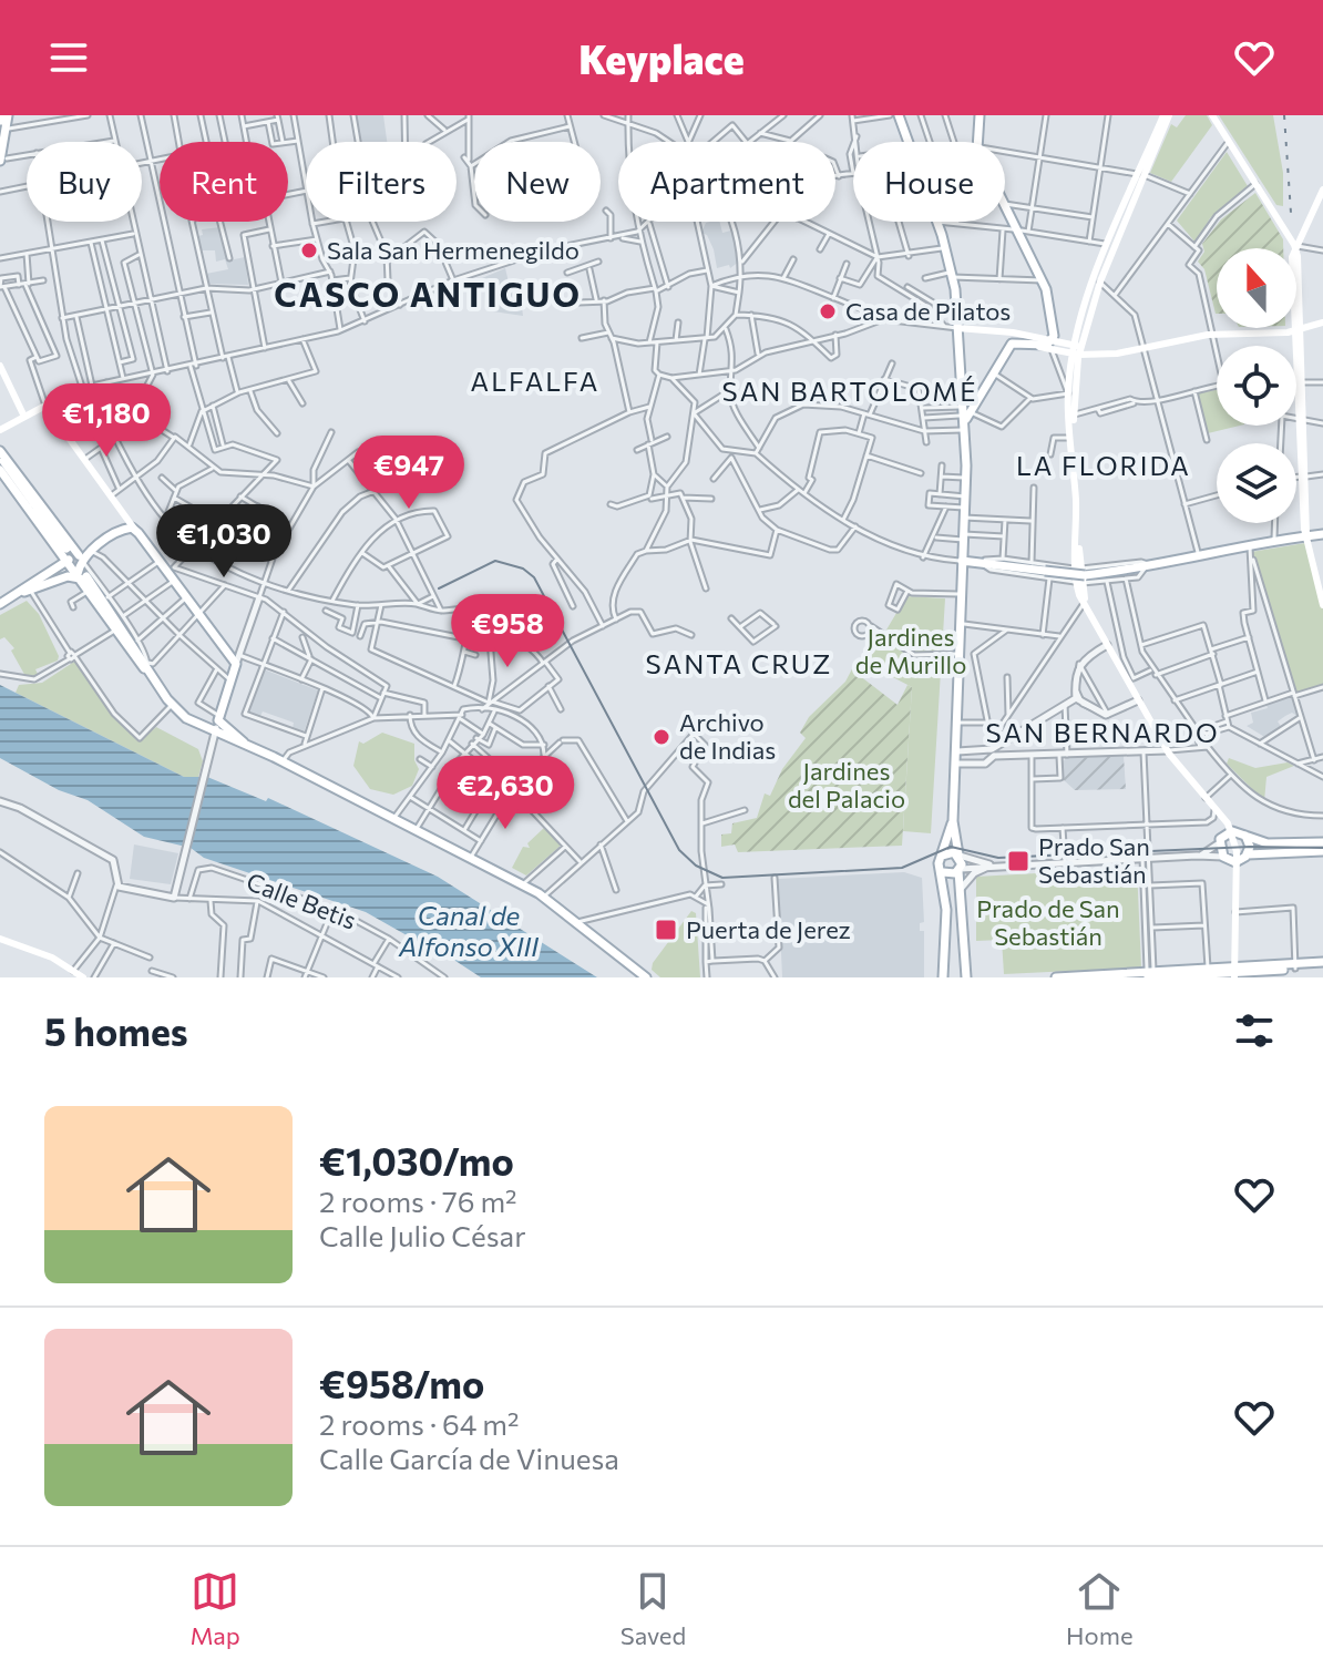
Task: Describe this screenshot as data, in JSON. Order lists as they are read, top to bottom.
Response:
{
  "streets": {
    "street": ["Calle Betis"]
  },
  "districts": [
    "CASCO ANTIGUO",
    "ALFALFA",
    "SAN BARTOLOMÉ",
    "LA FLORIDA",
    "SANTA CRUZ",
    "SAN BERNARDO"
  ],
  "water": ["Canal de Alfonso XIII"],
  "parks": ["Jardines de Murillo", "Jardines del Palacio", "Prado de San Sebastián"],
  "places": {
    "other": ["Sala San Hermenegildo", "Casa de Pilatos", "Archivo de Indias"],
    "transit": ["Prado San Sebastián", "Puerta de Jerez"]
  },
  "north": "top",
  "page": {
    "header": "Keyplace",
    "chip": [
      "Buy",
      "Rent",
      "Filters",
      "New",
      "Apartment",
      "House"
    ],
    "price": [
      "€1,180",
      "€947",
      "€1,030",
      "€958",
      "€2,630"
    ],
    "heading": "5 homes",
    "list": [
      {
        "name": "€1,030/mo",
        "note": "2 rooms · 76 m² · Calle Julio César"
      },
      {
        "name": "€958/mo",
        "note": "2 rooms · 64 m² · Calle García de Vinuesa"
      }
    ],
    "tabs": ["Map", "Saved", "Home"]
  }
}
